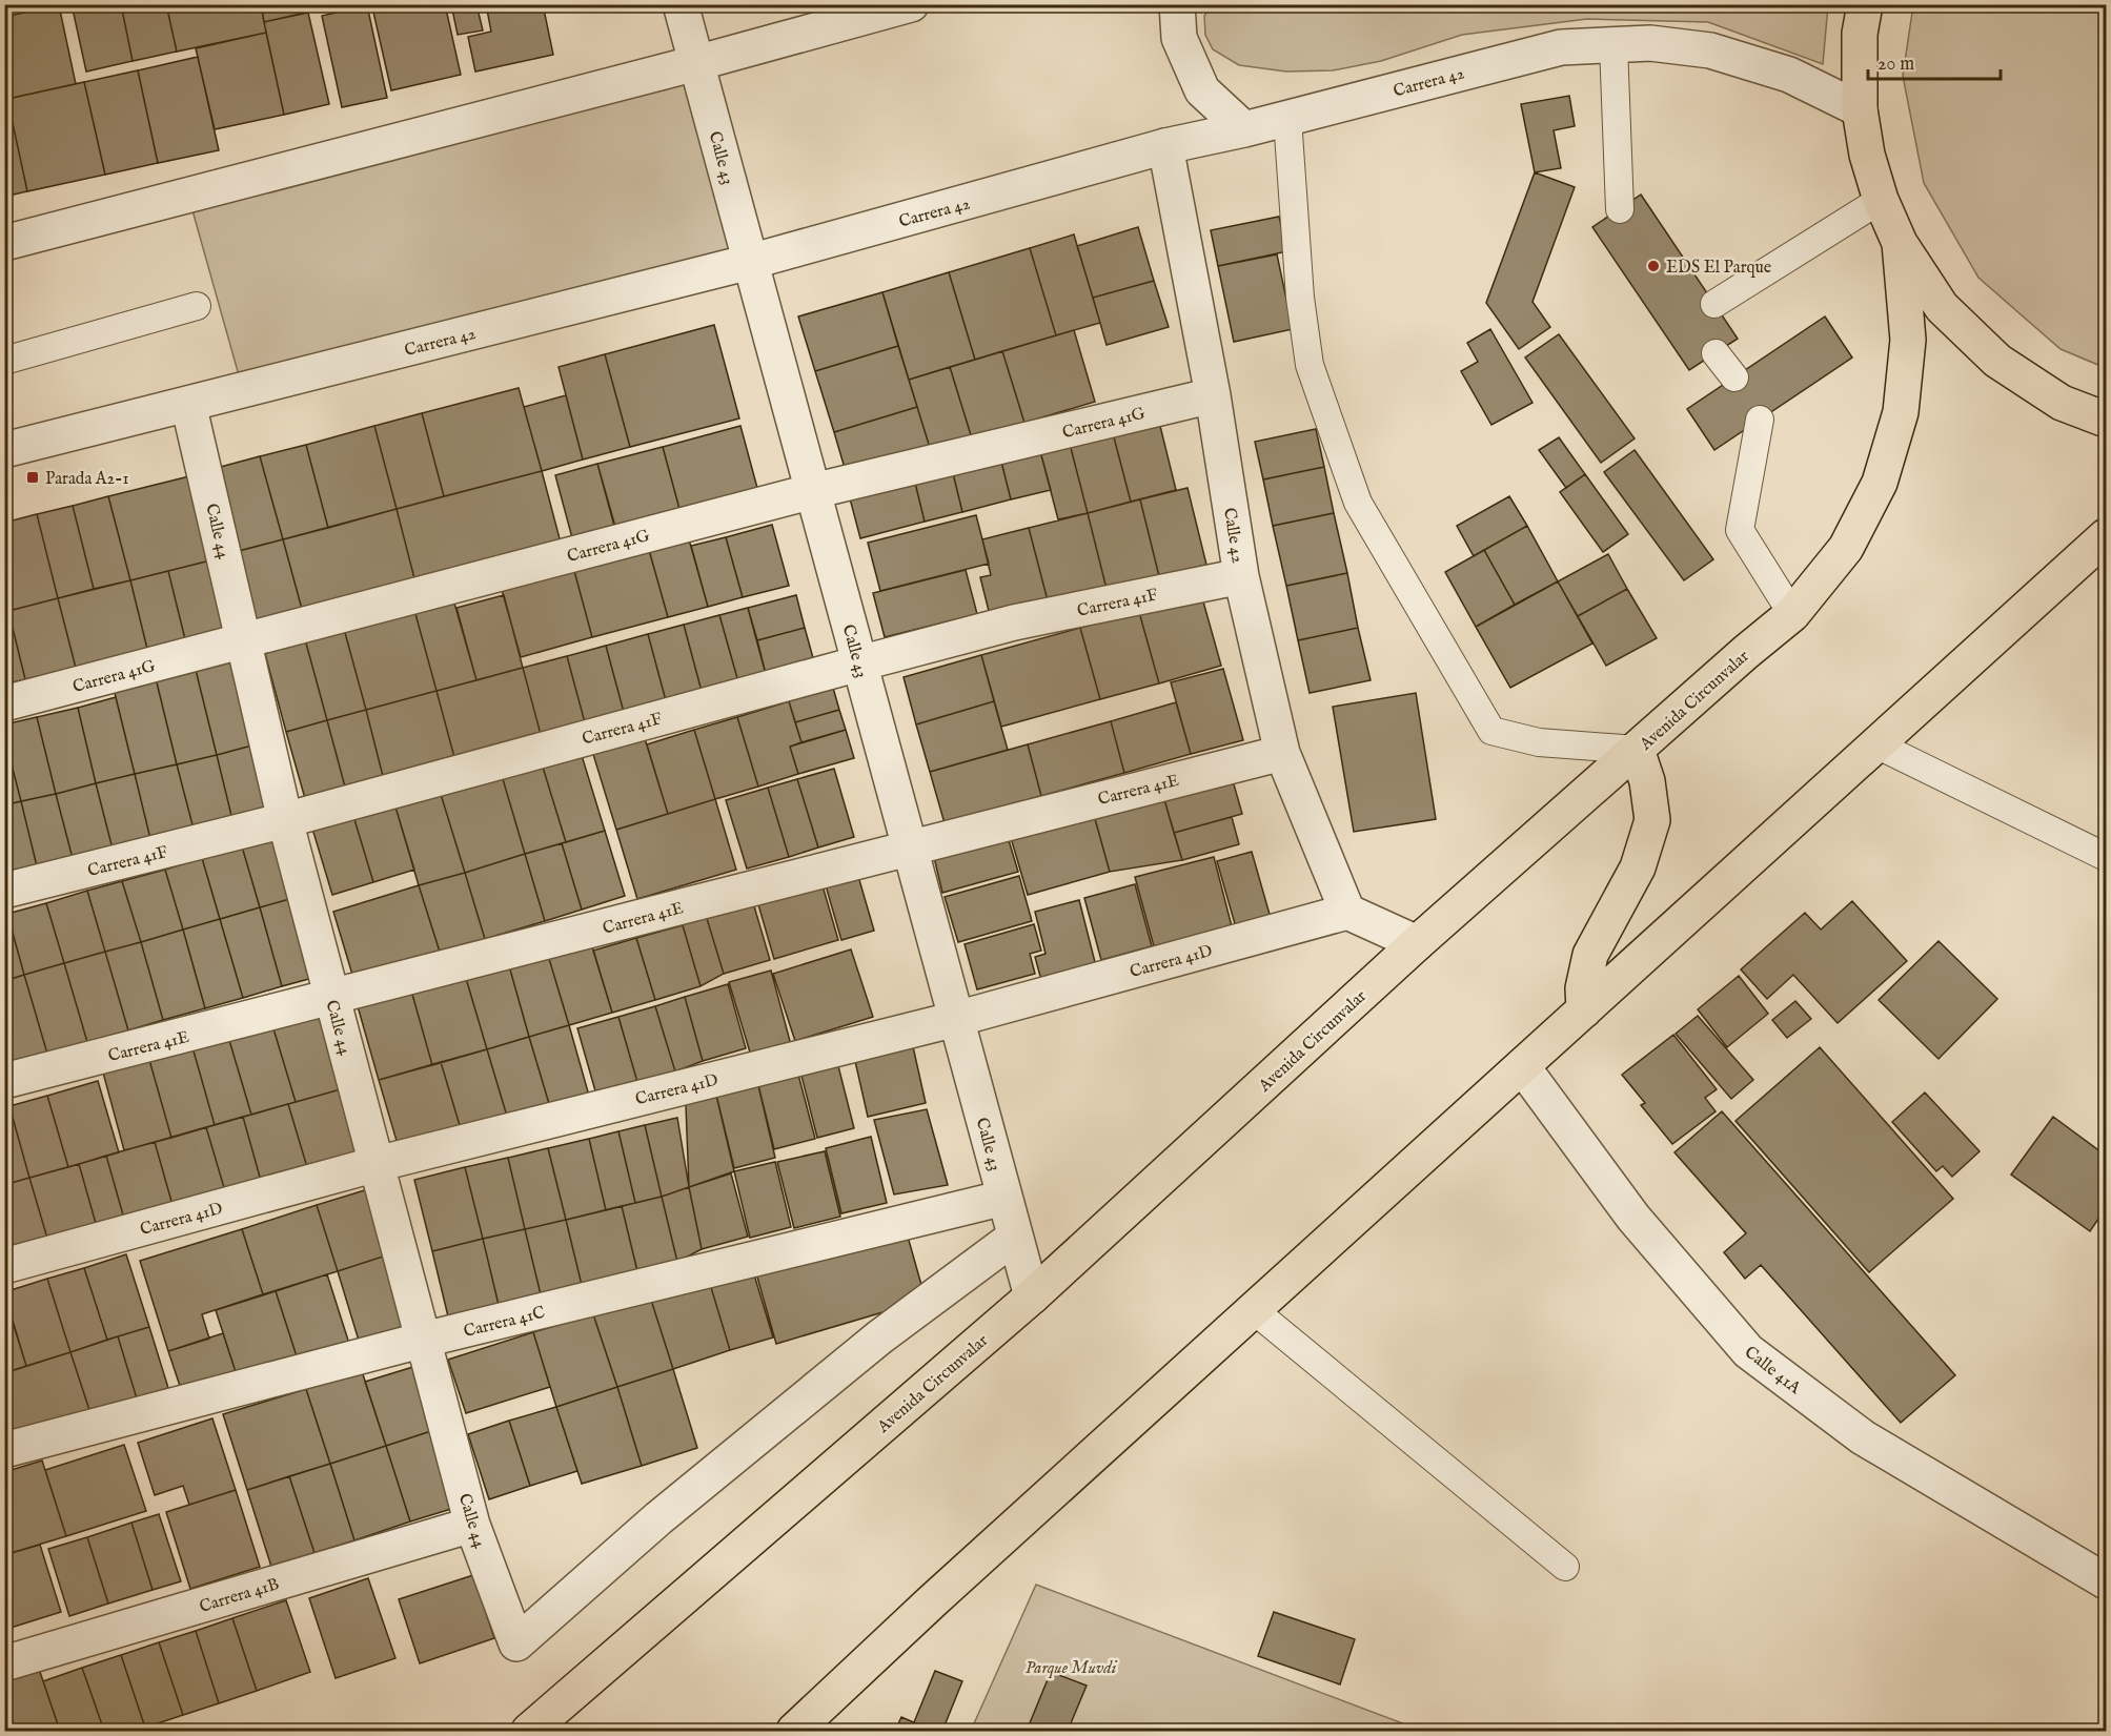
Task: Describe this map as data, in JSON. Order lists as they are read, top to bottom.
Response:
{
  "streets": {
    "highway": ["Avenida Circunvalar"],
    "street": [
      "Carrera 42",
      "Calle 43",
      "Carrera 41G",
      "Calle 44",
      "Calle 42",
      "Carrera 41F",
      "Carrera 41E",
      "Carrera 41D",
      "Carrera 41C",
      "Calle 41A",
      "Carrera 41B"
    ]
  },
  "crossings": [
    ["Carrera 42", "Calle 43"],
    ["Carrera 42", "Calle 44"],
    ["Carrera 42", "Calle 42"],
    ["Calle 43", "Carrera 41G"],
    ["Calle 43", "Calle 44"],
    ["Calle 43", "Carrera 41F"],
    ["Calle 43", "Avenida Circunvalar"],
    ["Calle 43", "Carrera 41E"],
    ["Calle 43", "Carrera 41D"],
    ["Calle 43", "Carrera 41C"],
    ["Carrera 41G", "Calle 44"],
    ["Carrera 41G", "Calle 42"],
    ["Calle 44", "Carrera 41F"],
    ["Calle 44", "Carrera 41E"],
    ["Calle 44", "Carrera 41D"],
    ["Calle 44", "Carrera 41C"],
    ["Calle 44", "Carrera 41B"],
    ["Calle 42", "Carrera 41F"],
    ["Calle 42", "Carrera 41E"],
    ["Calle 42", "Carrera 41D"]
  ],
  "parks": ["Parque Muvdi"],
  "places": {
    "other": ["EDS El Parque"],
    "transit": ["Parada A2-1"]
  },
  "scale_bar": "20 m"
}
